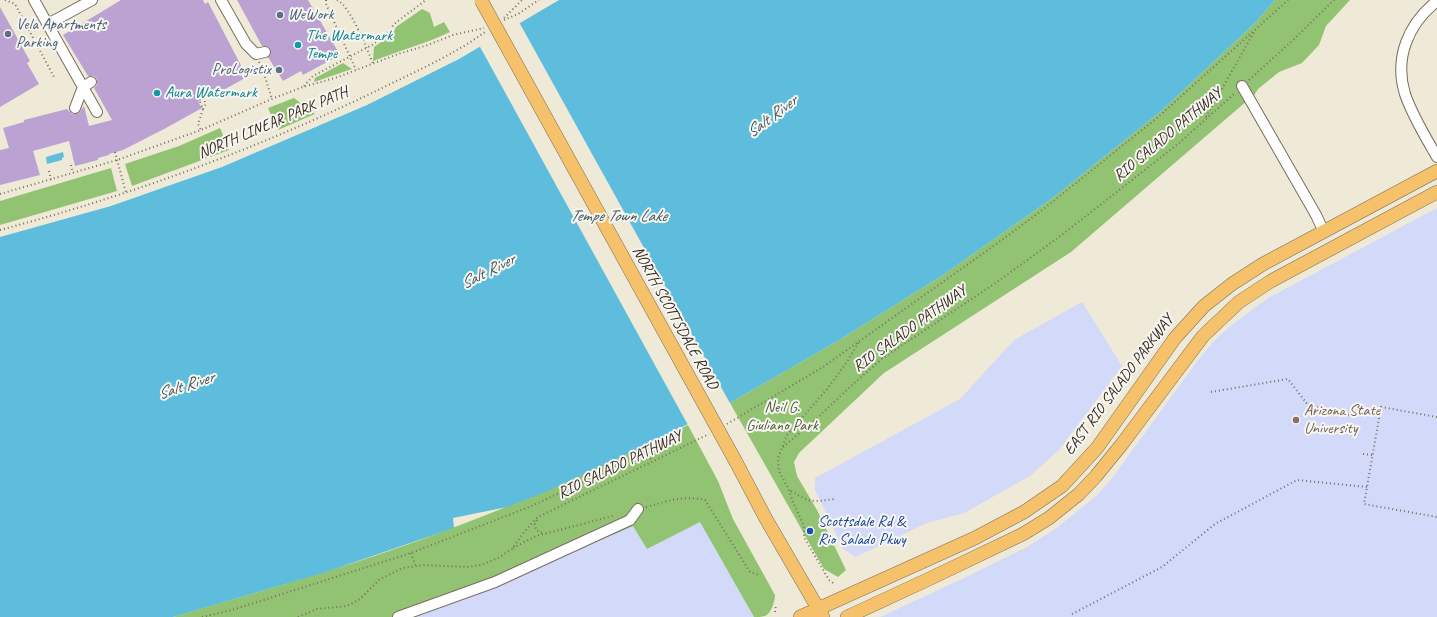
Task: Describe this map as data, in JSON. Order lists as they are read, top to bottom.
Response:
{
  "streets": {
    "main road": ["NORTH SCOTTSDALE ROAD", "EAST RIO SALADO PARKWAY"],
    "path": ["NORTH LINEAR PARK PATH", "RIO SALADO PATHWAY"]
  },
  "crossings": [
    ["NORTH SCOTTSDALE ROAD", "EAST RIO SALADO PARKWAY"]
  ],
  "water": ["Salt River", "Tempe Town Lake"],
  "parks": ["Neil G. Giuliano Park"],
  "places": [
    "WeWork",
    "Vela Apartments Parking",
    "The Watermark Tempe",
    "ProLogistix",
    "Aura Watermark",
    "Arizona State University",
    "Scottsdale Rd & Rio Salado Pkwy"
  ]
}
